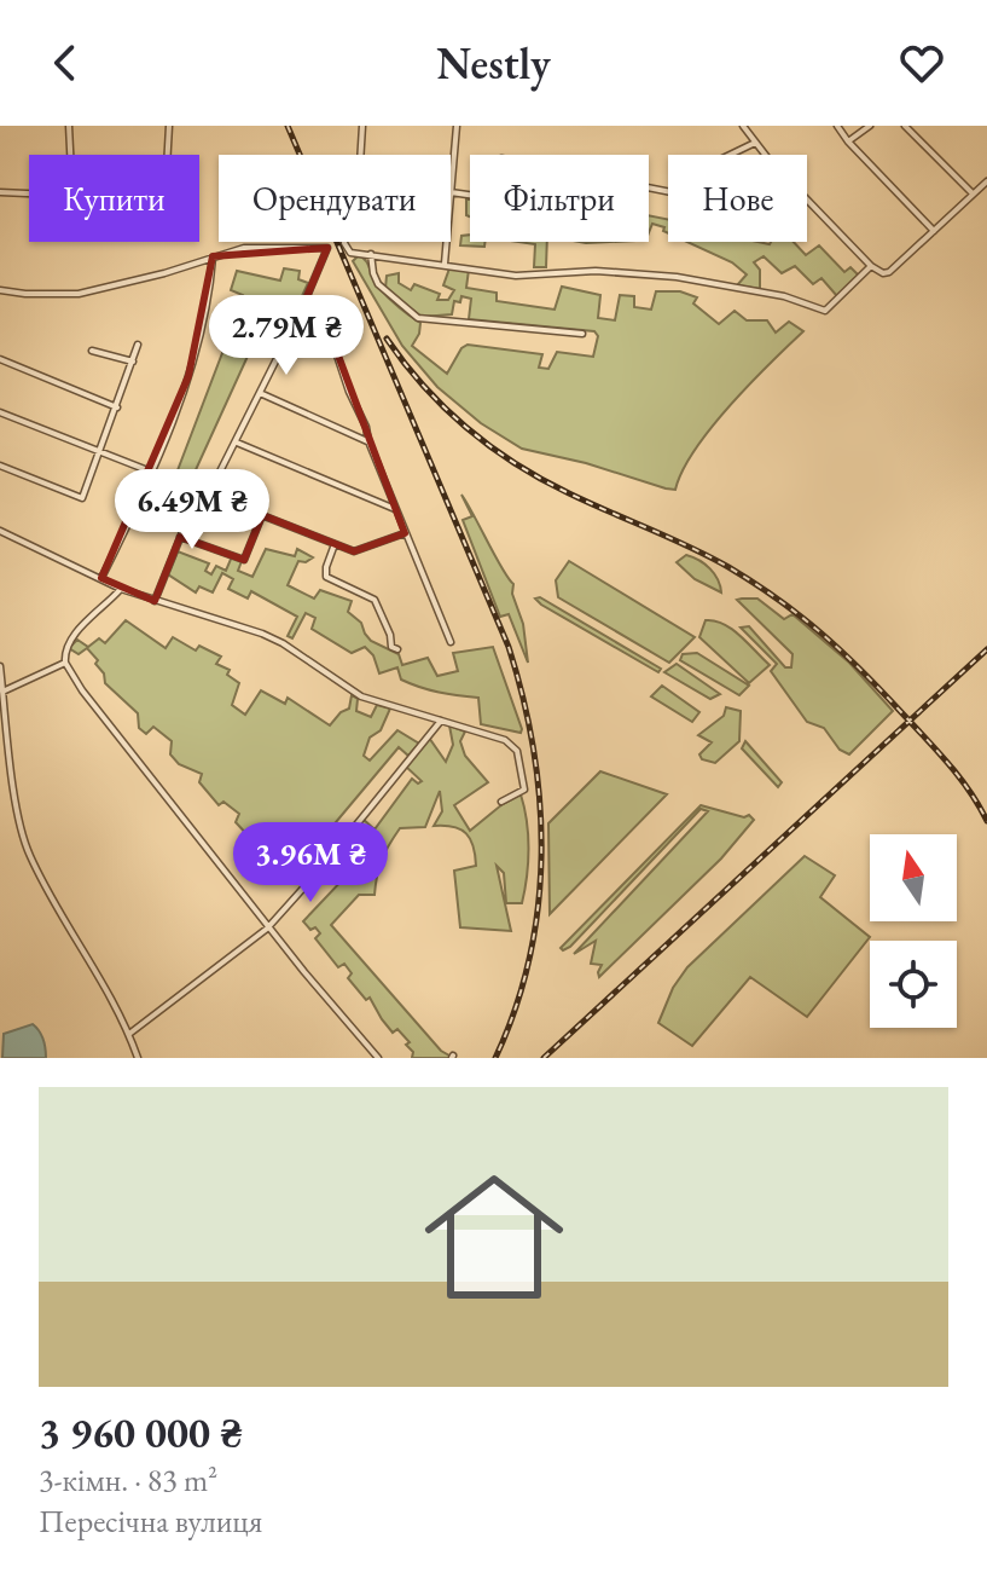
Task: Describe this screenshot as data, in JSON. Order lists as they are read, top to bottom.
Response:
{
  "north": "top",
  "page": {
    "header": "Nestly",
    "chip": [
      "Купити",
      "Орендувати",
      "Фільтри",
      "Нове"
    ],
    "price": ["2.79M ₴", "6.49M ₴", "3.96M ₴"],
    "list": [
      {
        "name": "3 960 000 ₴",
        "note": "3-кімн. · 83 m² · Пересічна вулиця"
      }
    ]
  }
}
